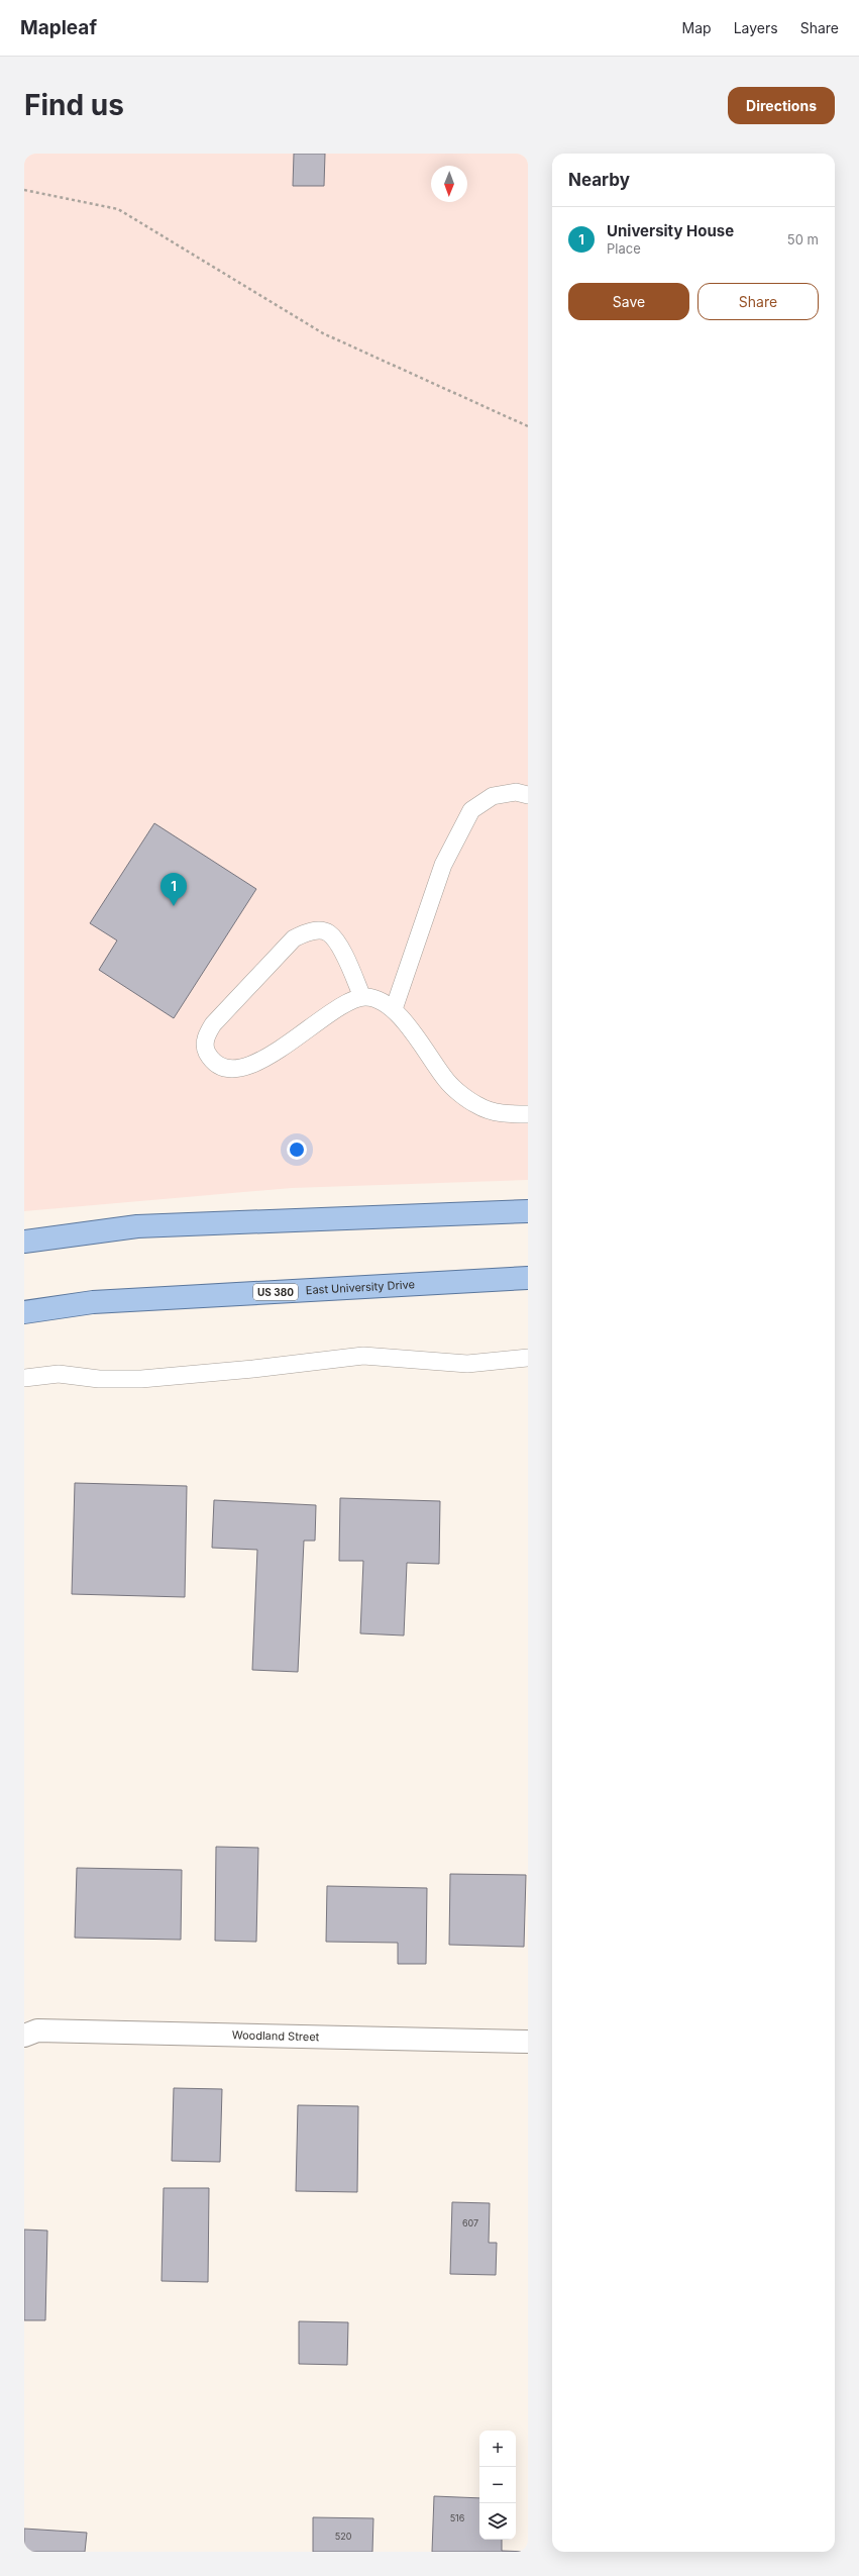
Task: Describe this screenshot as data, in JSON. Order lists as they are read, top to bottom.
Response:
{
  "streets": {
    "main road": ["East University Drive", "US 380"],
    "street": ["Woodland Street"]
  },
  "house_numbers": ["607", "516", "520"],
  "north": "bottom",
  "page": {
    "header": "Mapleaf",
    "nav": ["Map", "Layers", "Share"],
    "buttons": [
      "Directions",
      ["Save", "Share"]
    ],
    "title": "Find us",
    "heading": "Nearby",
    "list": [
      {
        "mark": "1",
        "name": "University House",
        "note": "Place",
        "value": "50 m"
      }
    ],
    "pins": "1",
    "map_buttons": ["+", "−"]
  }
}
